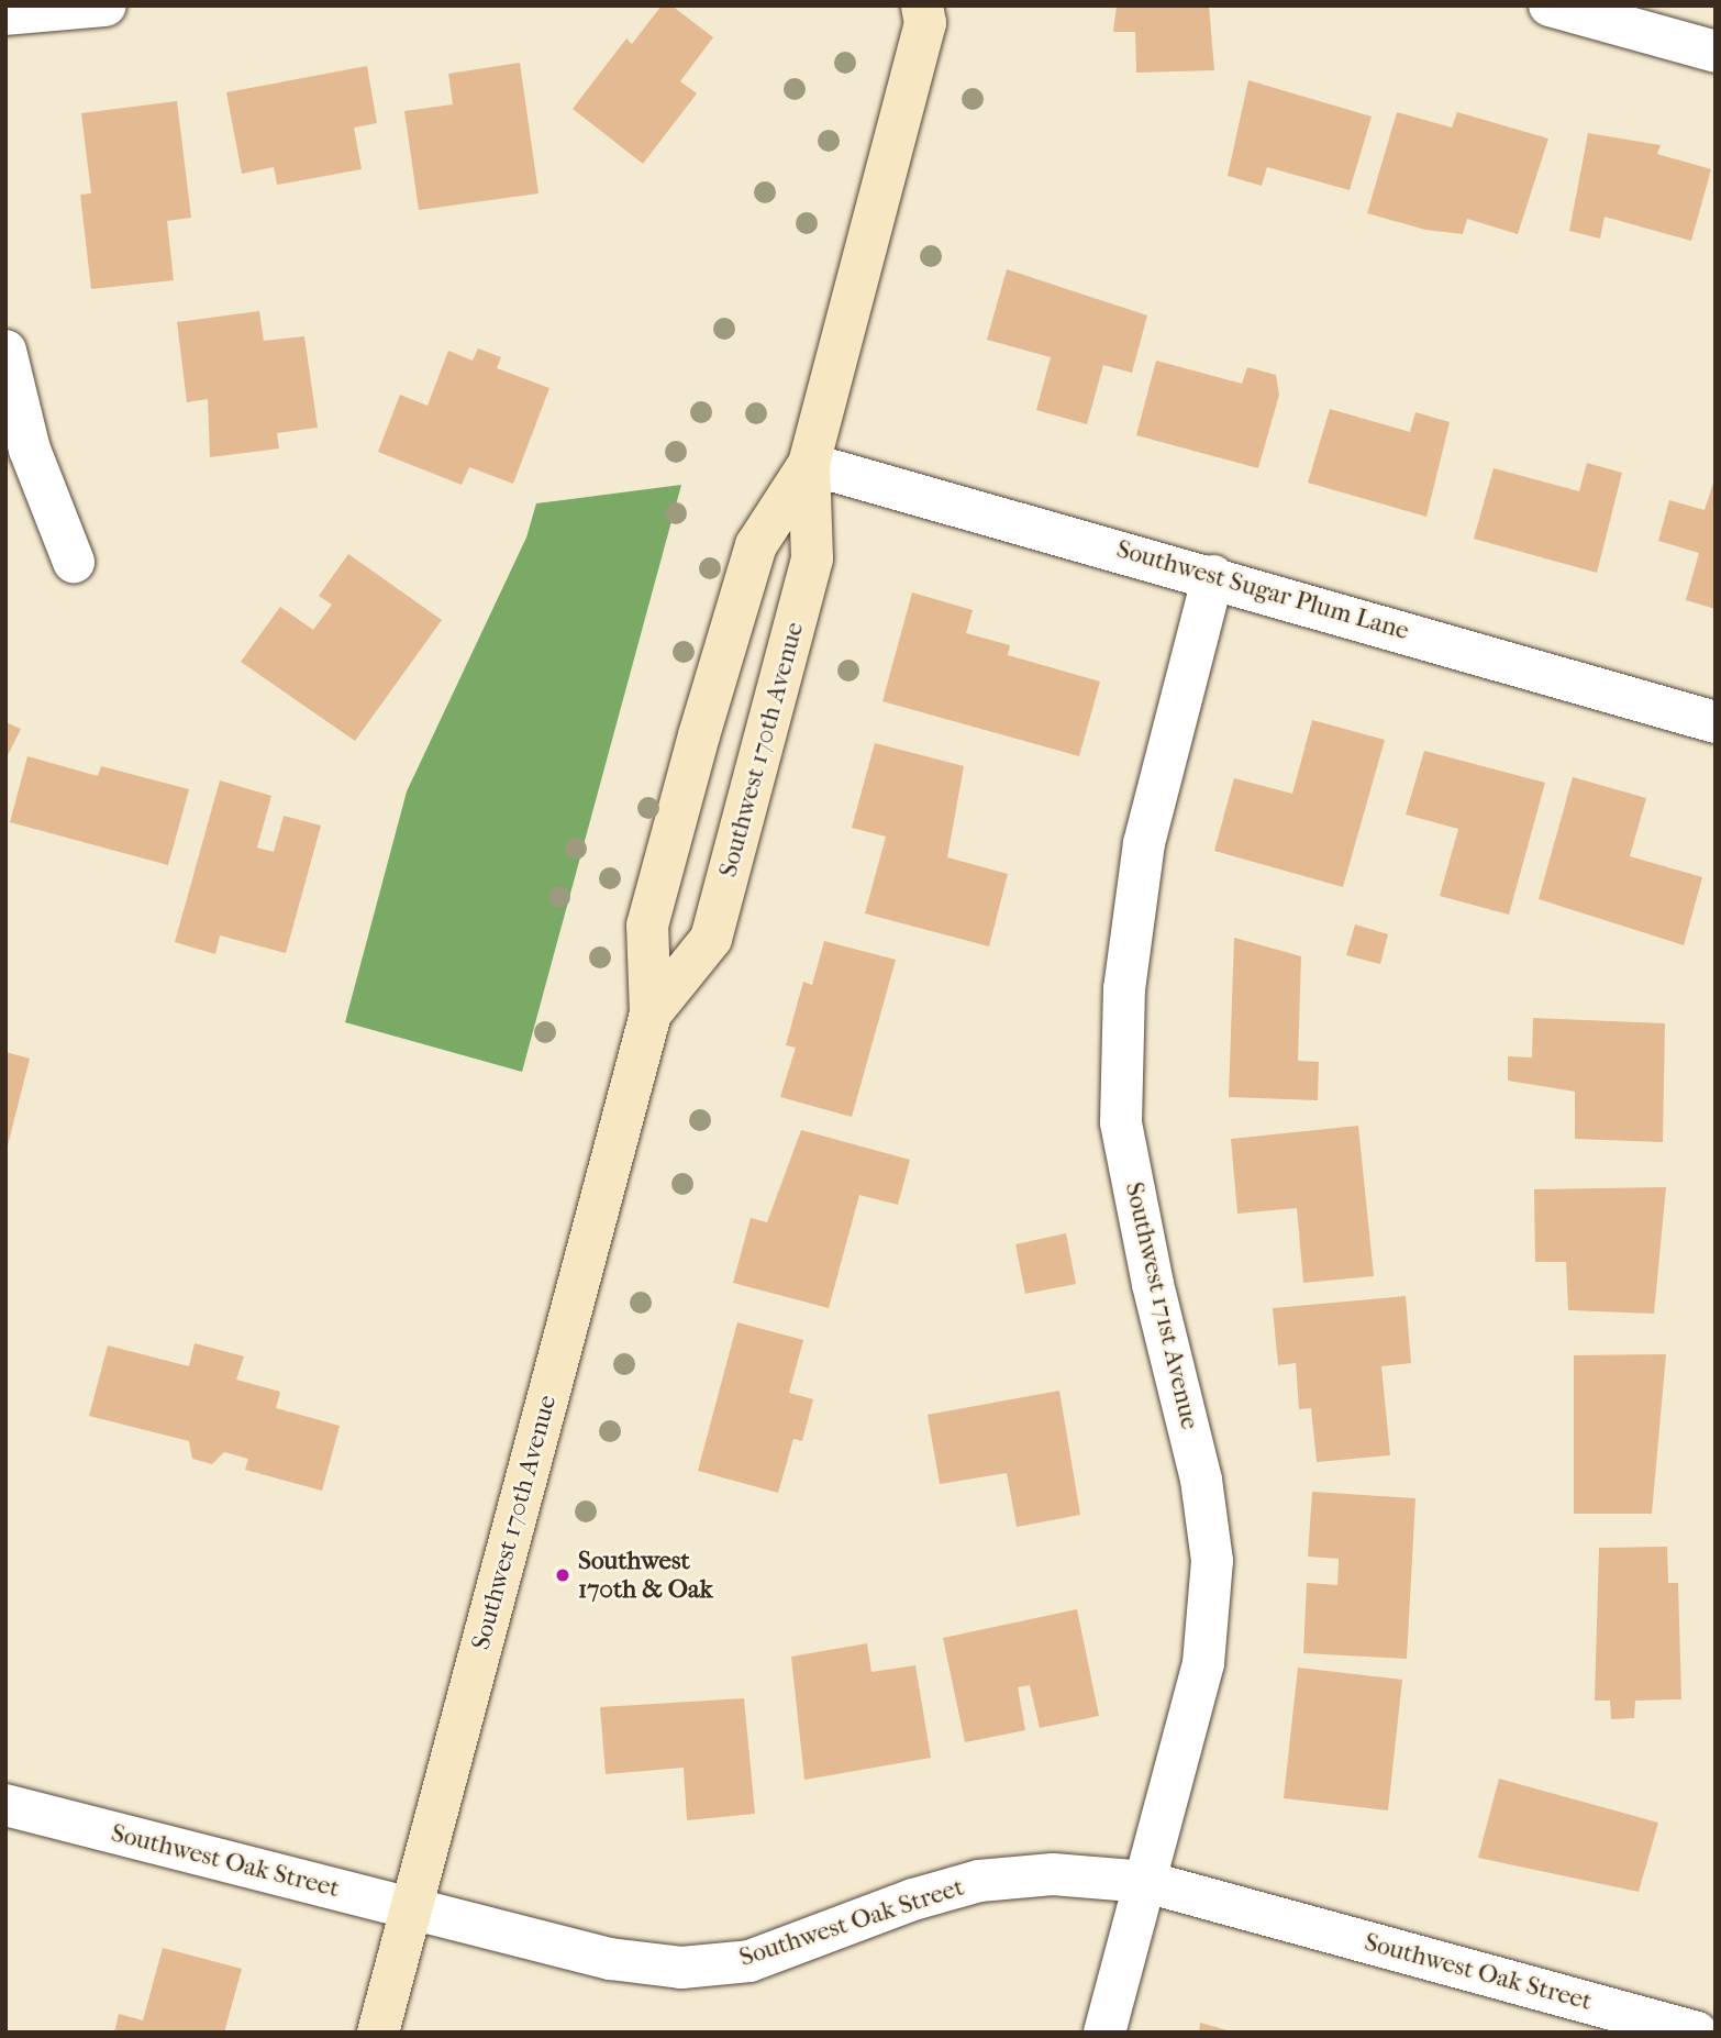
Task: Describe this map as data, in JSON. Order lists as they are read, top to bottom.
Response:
{
  "streets": {
    "main road": ["Southwest 170th Avenue"],
    "street": ["Southwest Sugar Plum Lane", "Southwest 171st Avenue", "Southwest Oak Street"]
  },
  "crossings": [
    ["Southwest Sugar Plum Lane", "Southwest 170th Avenue"],
    ["Southwest Sugar Plum Lane", "Southwest 171st Avenue"],
    ["Southwest 170th Avenue", "Southwest Oak Street"],
    ["Southwest 171st Avenue", "Southwest Oak Street"]
  ],
  "places": ["Southwest 170th & Oak"]
}
